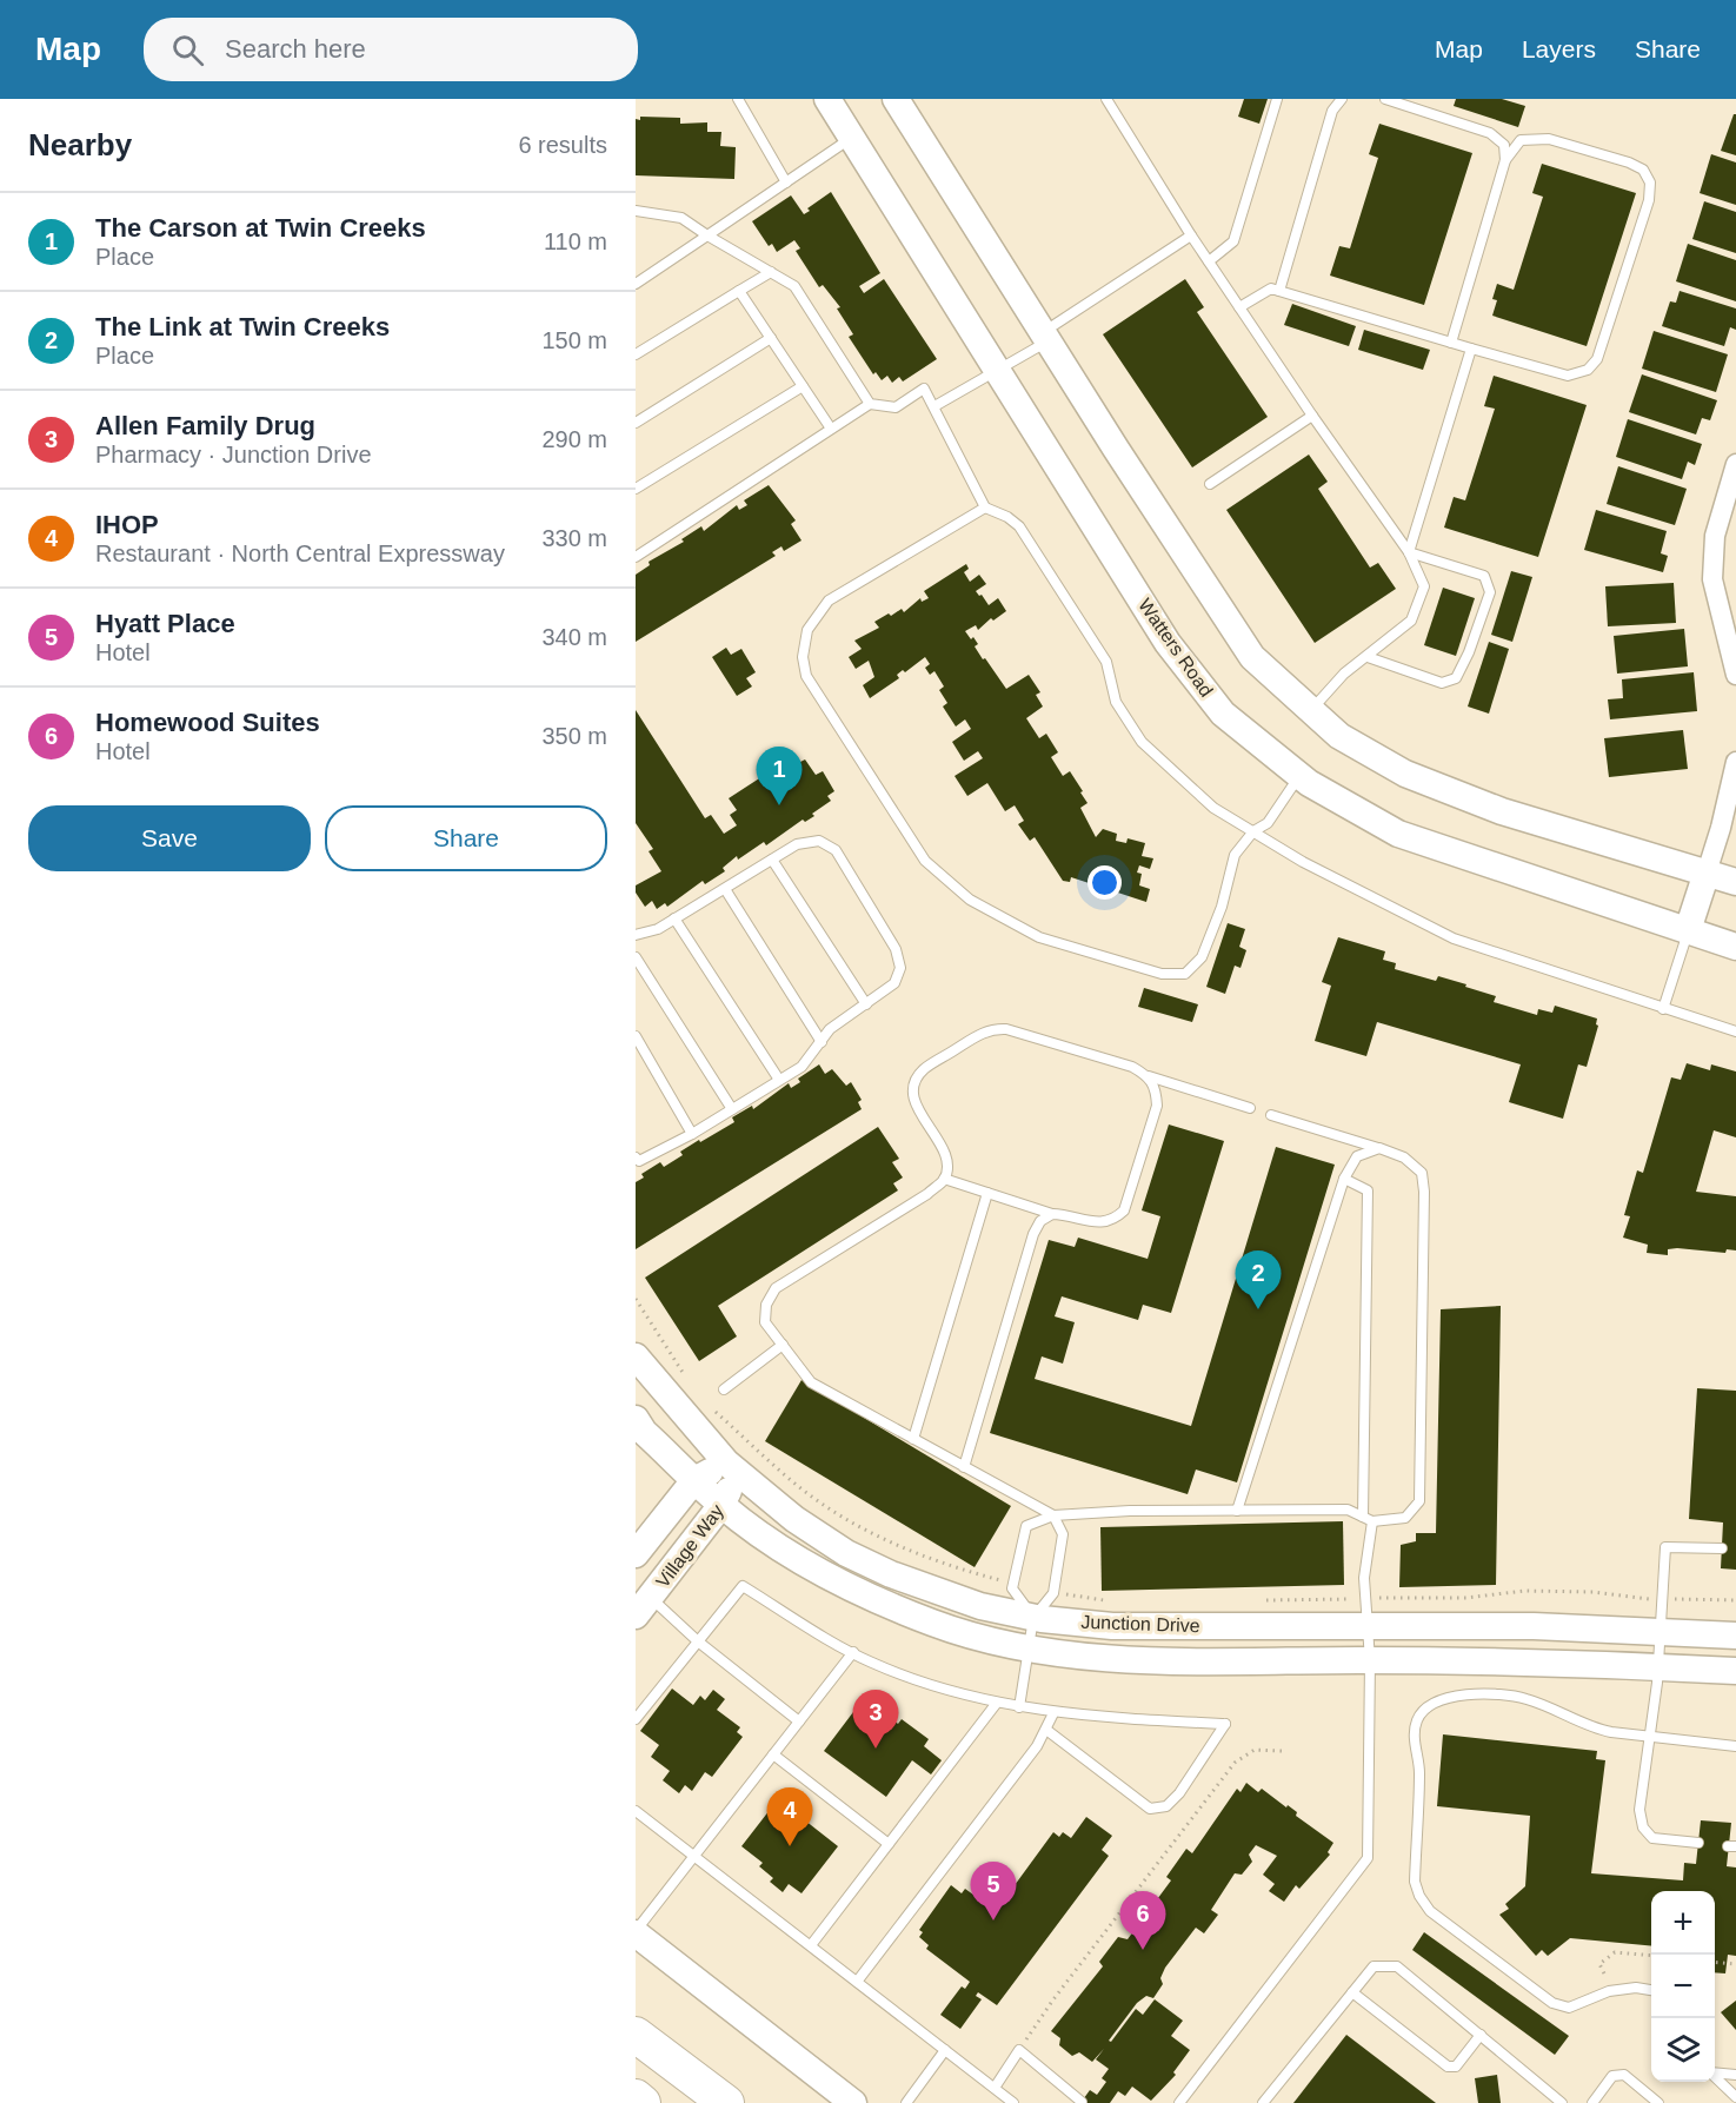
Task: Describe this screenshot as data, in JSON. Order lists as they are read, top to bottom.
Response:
{
  "streets": {
    "main road": ["Watters Road", "Village Way", "Junction Drive"]
  },
  "crossings": [
    ["Village Way", "Junction Drive"]
  ],
  "page": {
    "header": "Map",
    "search": "Search here",
    "nav": ["Map", "Layers", "Share"],
    "heading": ["Nearby", "6 results"],
    "list": [
      {
        "mark": "1",
        "name": "The Carson at Twin Creeks",
        "note": "Place",
        "value": "110 m"
      },
      {
        "mark": "2",
        "name": "The Link at Twin Creeks",
        "note": "Place",
        "value": "150 m"
      },
      {
        "mark": "3",
        "name": "Allen Family Drug",
        "note": "Pharmacy · Junction Drive",
        "value": "290 m"
      },
      {
        "mark": "4",
        "name": "IHOP",
        "note": "Restaurant · North Central Expressway",
        "value": "330 m"
      },
      {
        "mark": "5",
        "name": "Hyatt Place",
        "note": "Hotel",
        "value": "340 m"
      },
      {
        "mark": "6",
        "name": "Homewood Suites",
        "note": "Hotel",
        "value": "350 m"
      }
    ],
    "pins": [
      "1",
      "2",
      "3",
      "4",
      "5",
      "6"
    ],
    "buttons": ["Save", "Share"],
    "map_buttons": ["+", "−"]
  }
}
